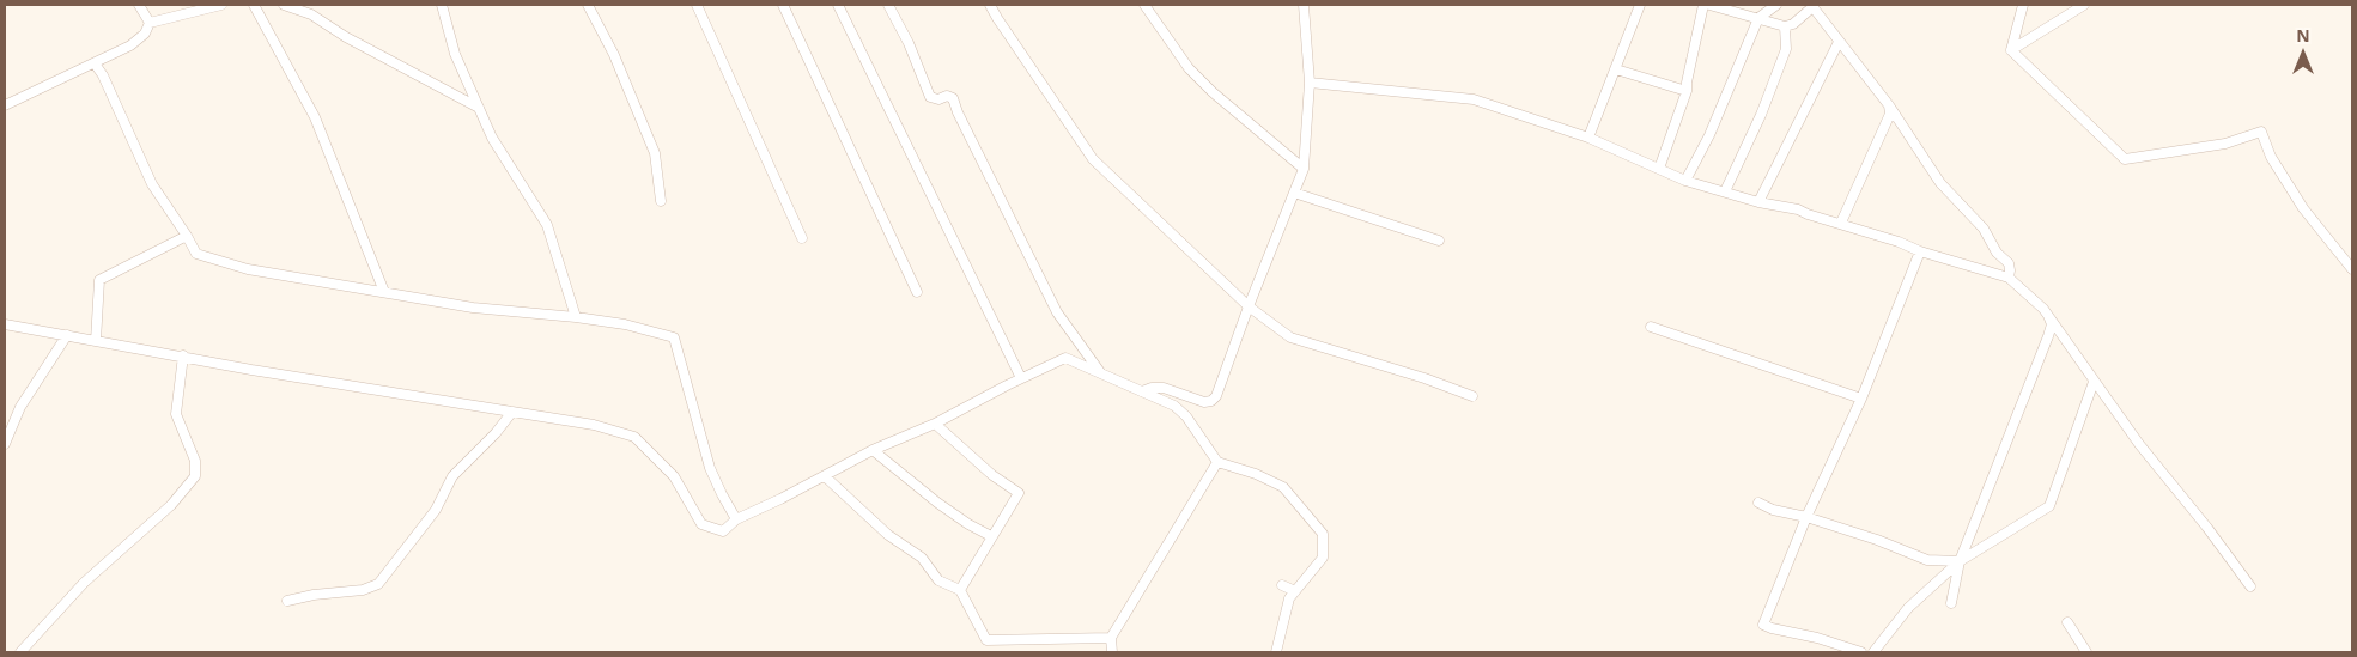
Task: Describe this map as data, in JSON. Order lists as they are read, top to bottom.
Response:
{
  "north": "top"
}
